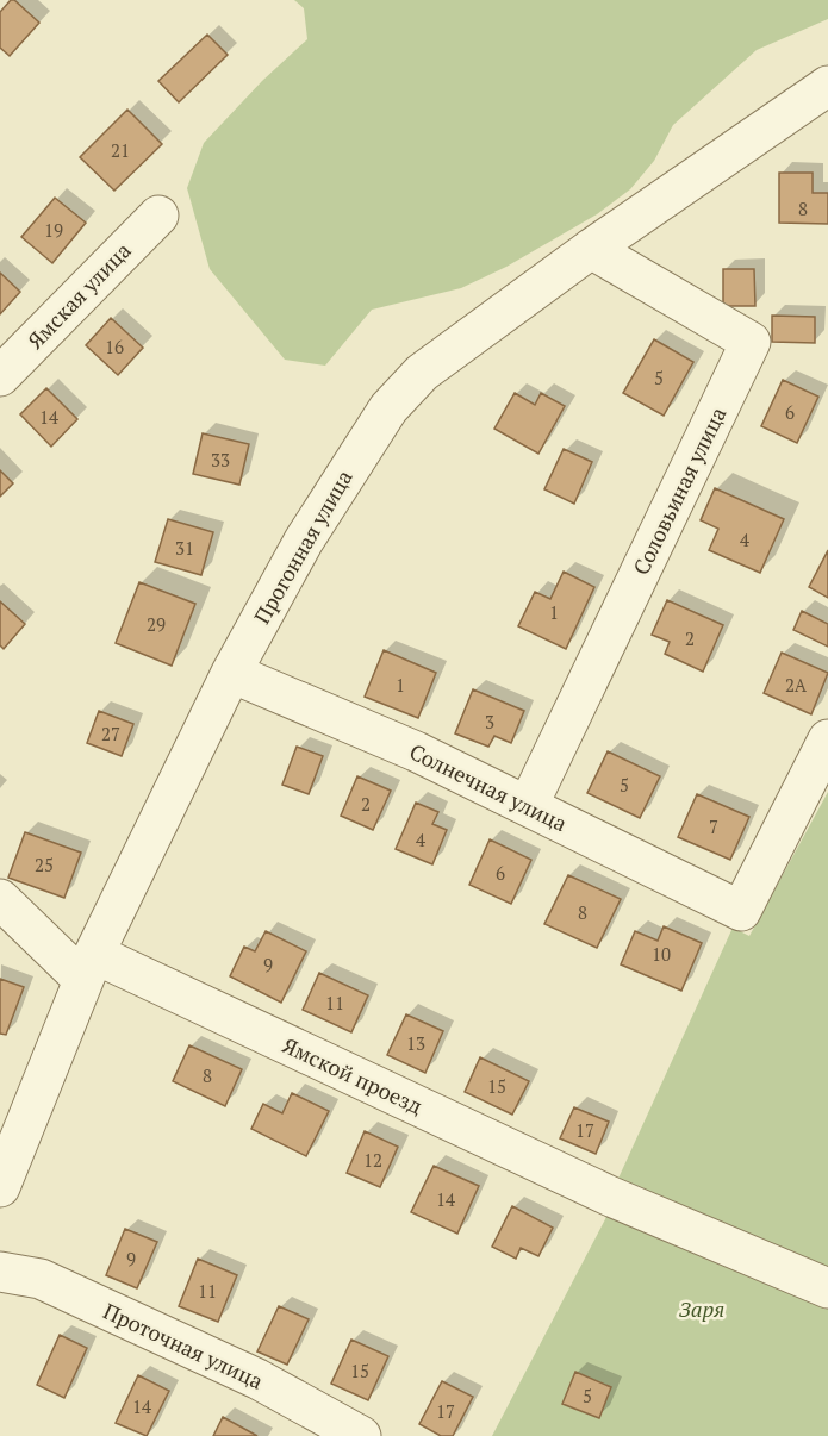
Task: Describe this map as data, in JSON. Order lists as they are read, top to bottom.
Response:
{
  "streets": {
    "street": [
      "Ямская улица",
      "Соловьиная улица",
      "Прогонная улица",
      "Солнечная улица",
      "Ямской проезд",
      "Проточная улица"
    ]
  },
  "crossings": [
    ["Соловьиная улица", "Прогонная улица"],
    ["Соловьиная улица", "Солнечная улица"],
    ["Прогонная улица", "Солнечная улица"],
    ["Прогонная улица", "Ямской проезд"]
  ],
  "parks": ["Заря"],
  "house_numbers": [
    "21",
    "8",
    "19",
    "16",
    "5",
    "6",
    "14",
    "33",
    "4",
    "31",
    "1",
    "29",
    "2",
    "1",
    "2А",
    "3",
    "27",
    "5",
    "2",
    "7",
    "4",
    "25",
    "6",
    "8",
    "10",
    "9",
    "11",
    "13",
    "8",
    "15",
    "17",
    "12",
    "14",
    "9",
    "11",
    "15",
    "5",
    "14",
    "17"
  ]
}
